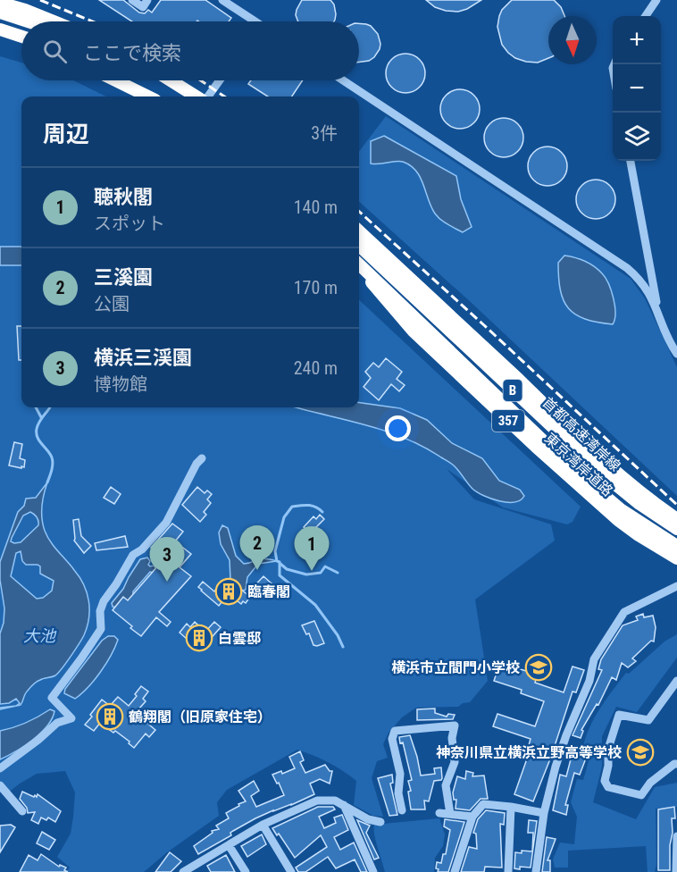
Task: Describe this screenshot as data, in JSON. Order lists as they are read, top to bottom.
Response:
{
  "streets": {
    "highway": [
      "B",
      "357",
      "首都高速湾岸線",
      "東京湾岸道路"
    ]
  },
  "crossings": [
    ["首都高速湾岸線", "東京湾岸道路"]
  ],
  "water": ["大池"],
  "places": {
    "building": ["臨春閣", "白雲邸", "鶴翔閣（旧原家住宅）"],
    "school or university": ["横浜市立間門小学校", "神奈川県立横浜立野高等学校"]
  },
  "north": "bottom",
  "page": {
    "map_buttons": ["+", "−"],
    "search": "ここで検索",
    "heading": ["周辺", "3件"],
    "list": [
      {
        "mark": "1",
        "name": "聴秋閣",
        "note": "スポット",
        "value": "140 m"
      },
      {
        "mark": "2",
        "name": "三溪園",
        "note": "公園",
        "value": "170 m"
      },
      {
        "mark": "3",
        "name": "横浜三渓園",
        "note": "博物館",
        "value": "240 m"
      }
    ],
    "pins": ["2", "1", "3"]
  }
}
